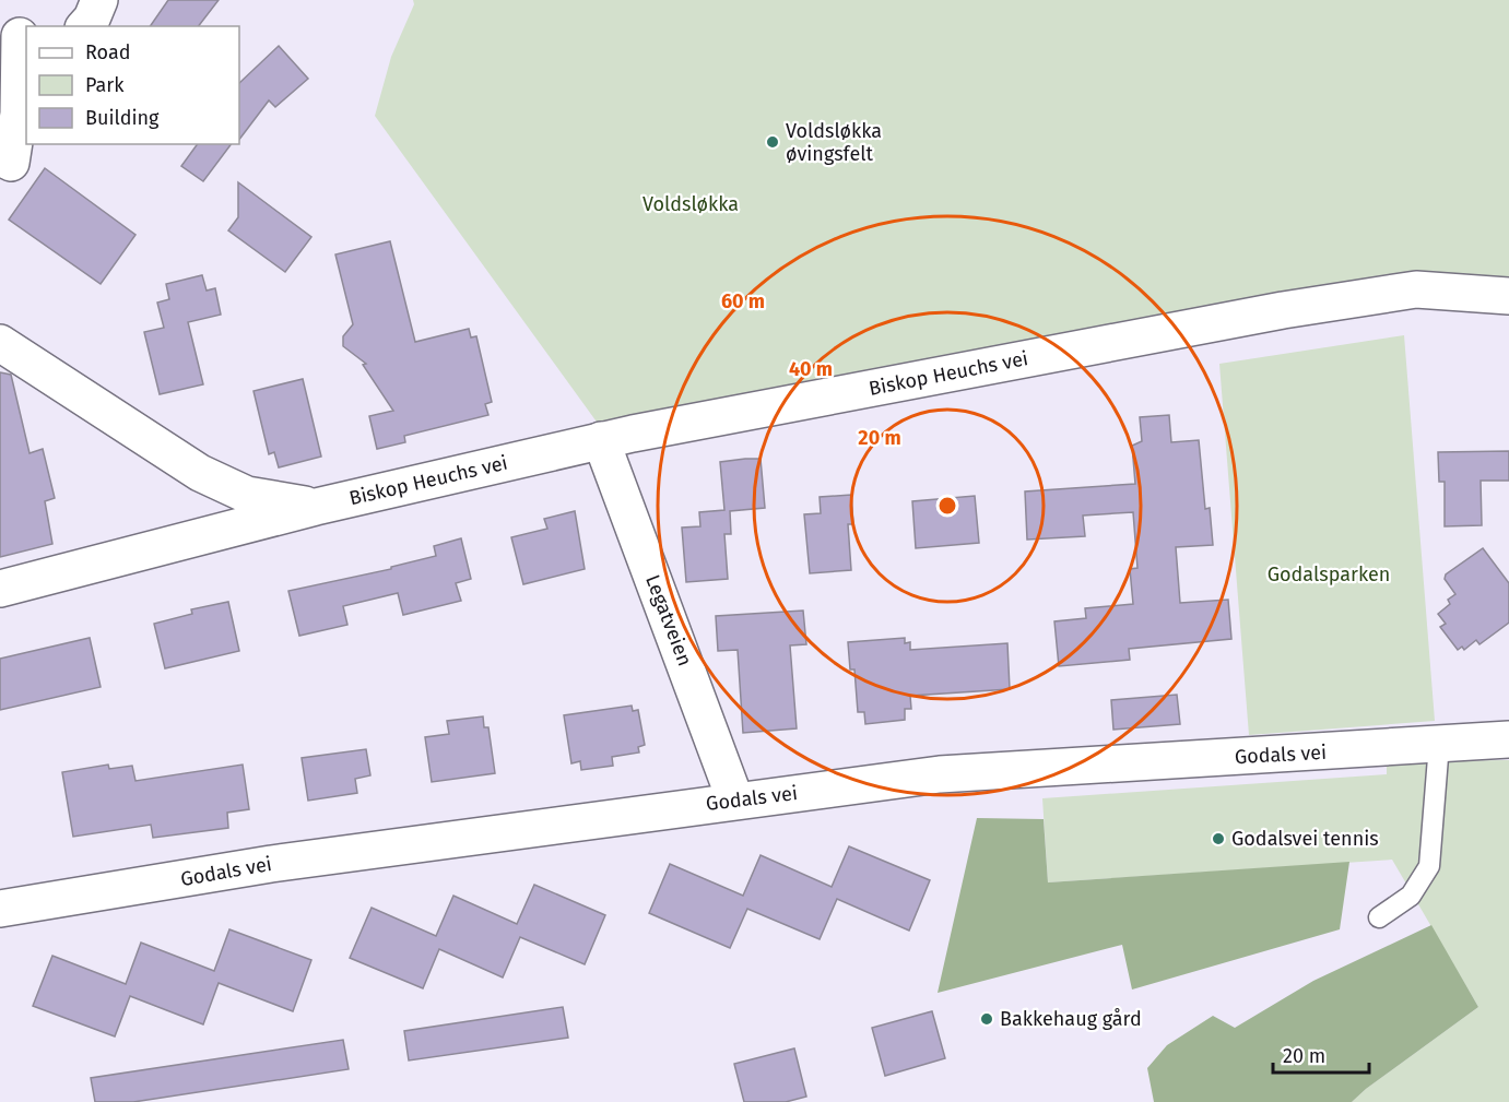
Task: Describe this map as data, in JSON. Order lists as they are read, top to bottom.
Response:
{
  "streets": {
    "street": ["Biskop Heuchs vei", "Legatveien", "Godals vei"]
  },
  "crossings": [
    ["Biskop Heuchs vei", "Legatveien"],
    ["Legatveien", "Godals vei"]
  ],
  "parks": ["Voldsløkka", "Godalsparken"],
  "places": ["Voldsløkka øvingsfelt", "Godalsvei tennis", "Bakkehaug gård"],
  "legend": ["Road", "Park", "Building"],
  "scale_bar": "20 m",
  "rings": ["60 m", "40 m", "20 m"]
}
